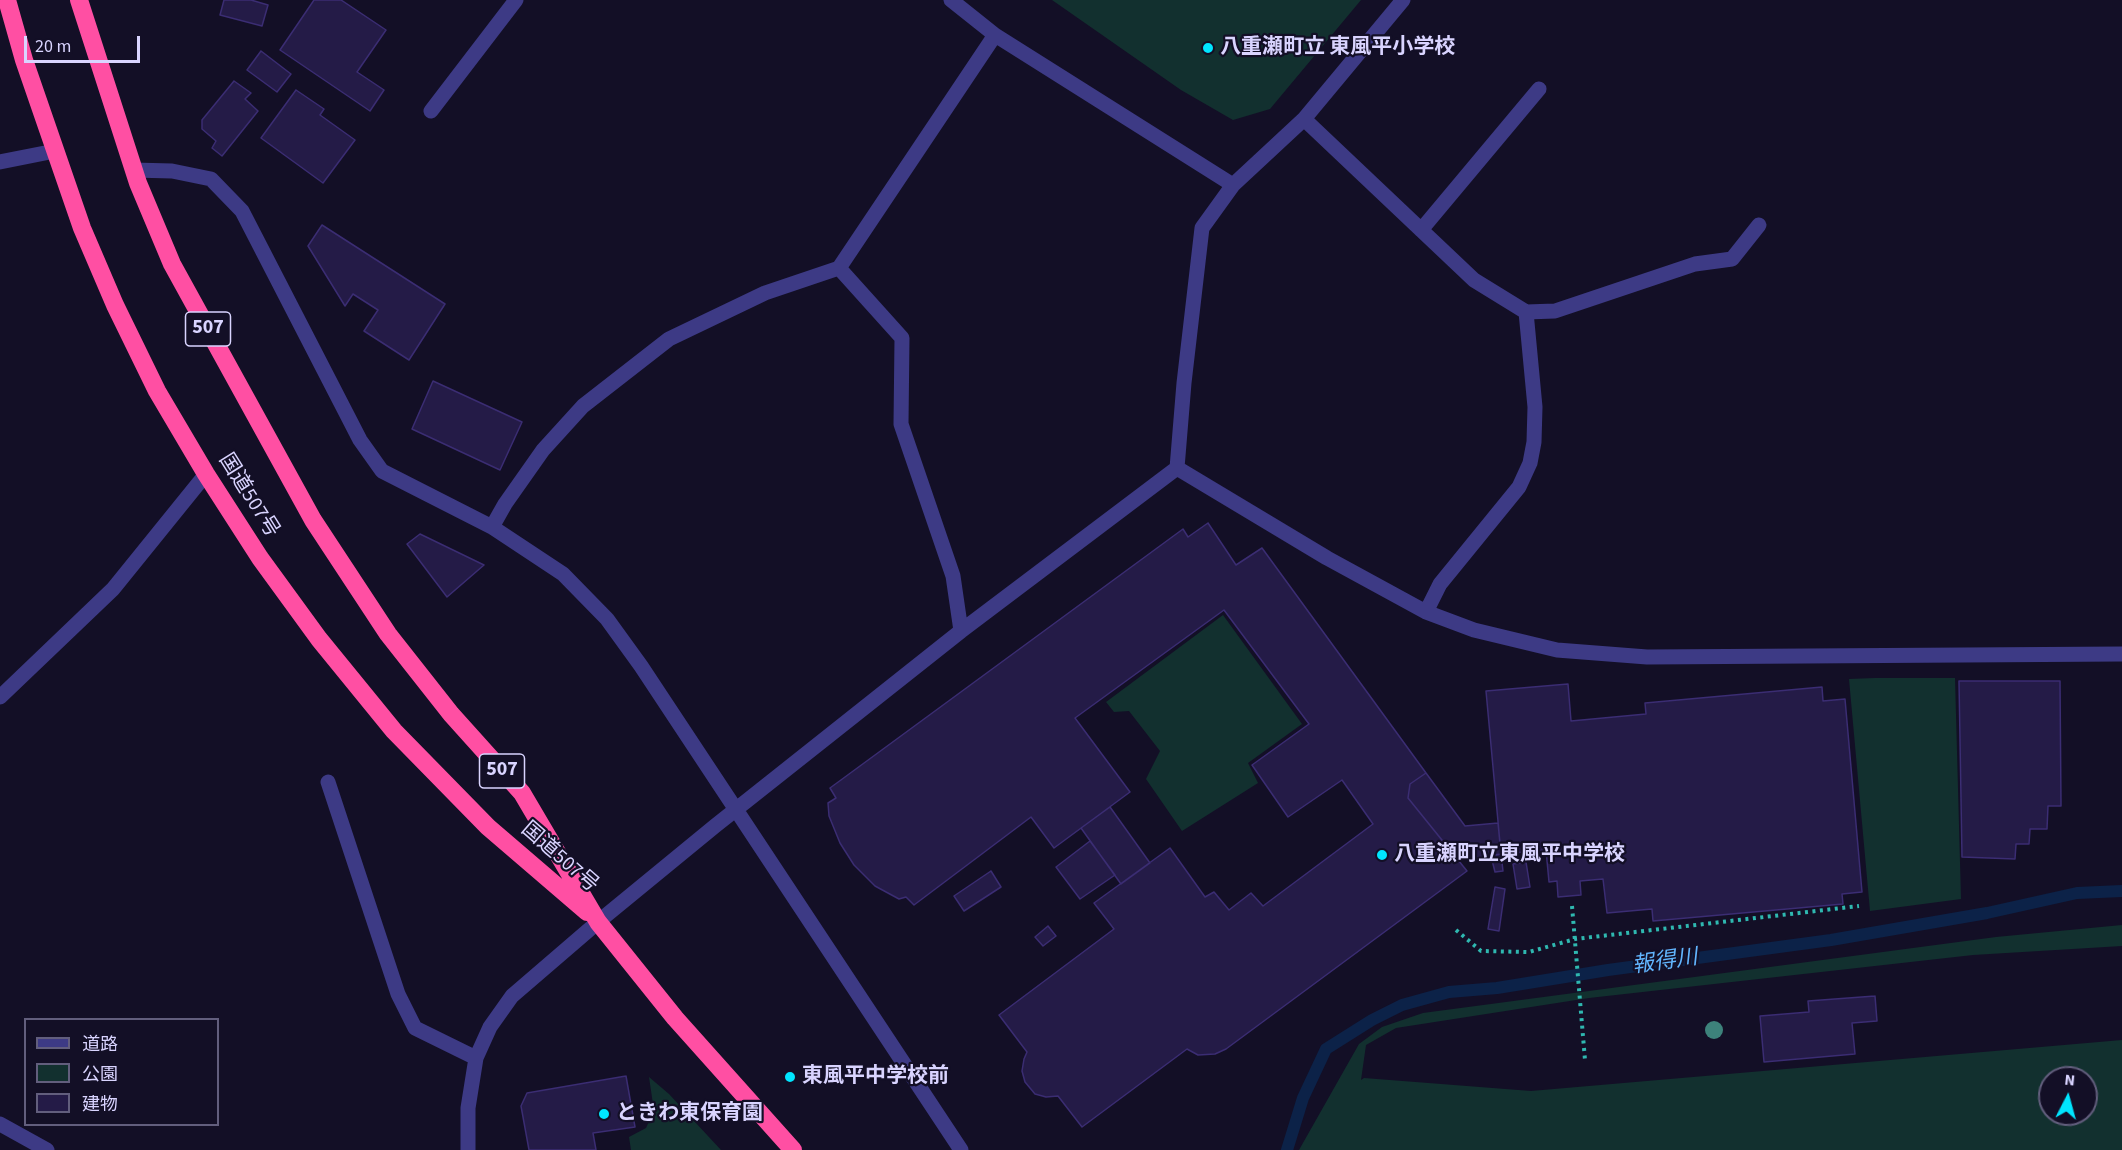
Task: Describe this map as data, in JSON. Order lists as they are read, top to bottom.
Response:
{
  "streets": {
    "highway": ["507", "国道507号"]
  },
  "water": ["報得川"],
  "places": [
    "八重瀬町立 東風平小学校",
    "八重瀬町立東風平中学校",
    "東風平中学校前",
    "ときわ東保育園"
  ],
  "legend": ["道路", "公園", "建物"],
  "scale_bar": "20 m",
  "north": "top"
}
